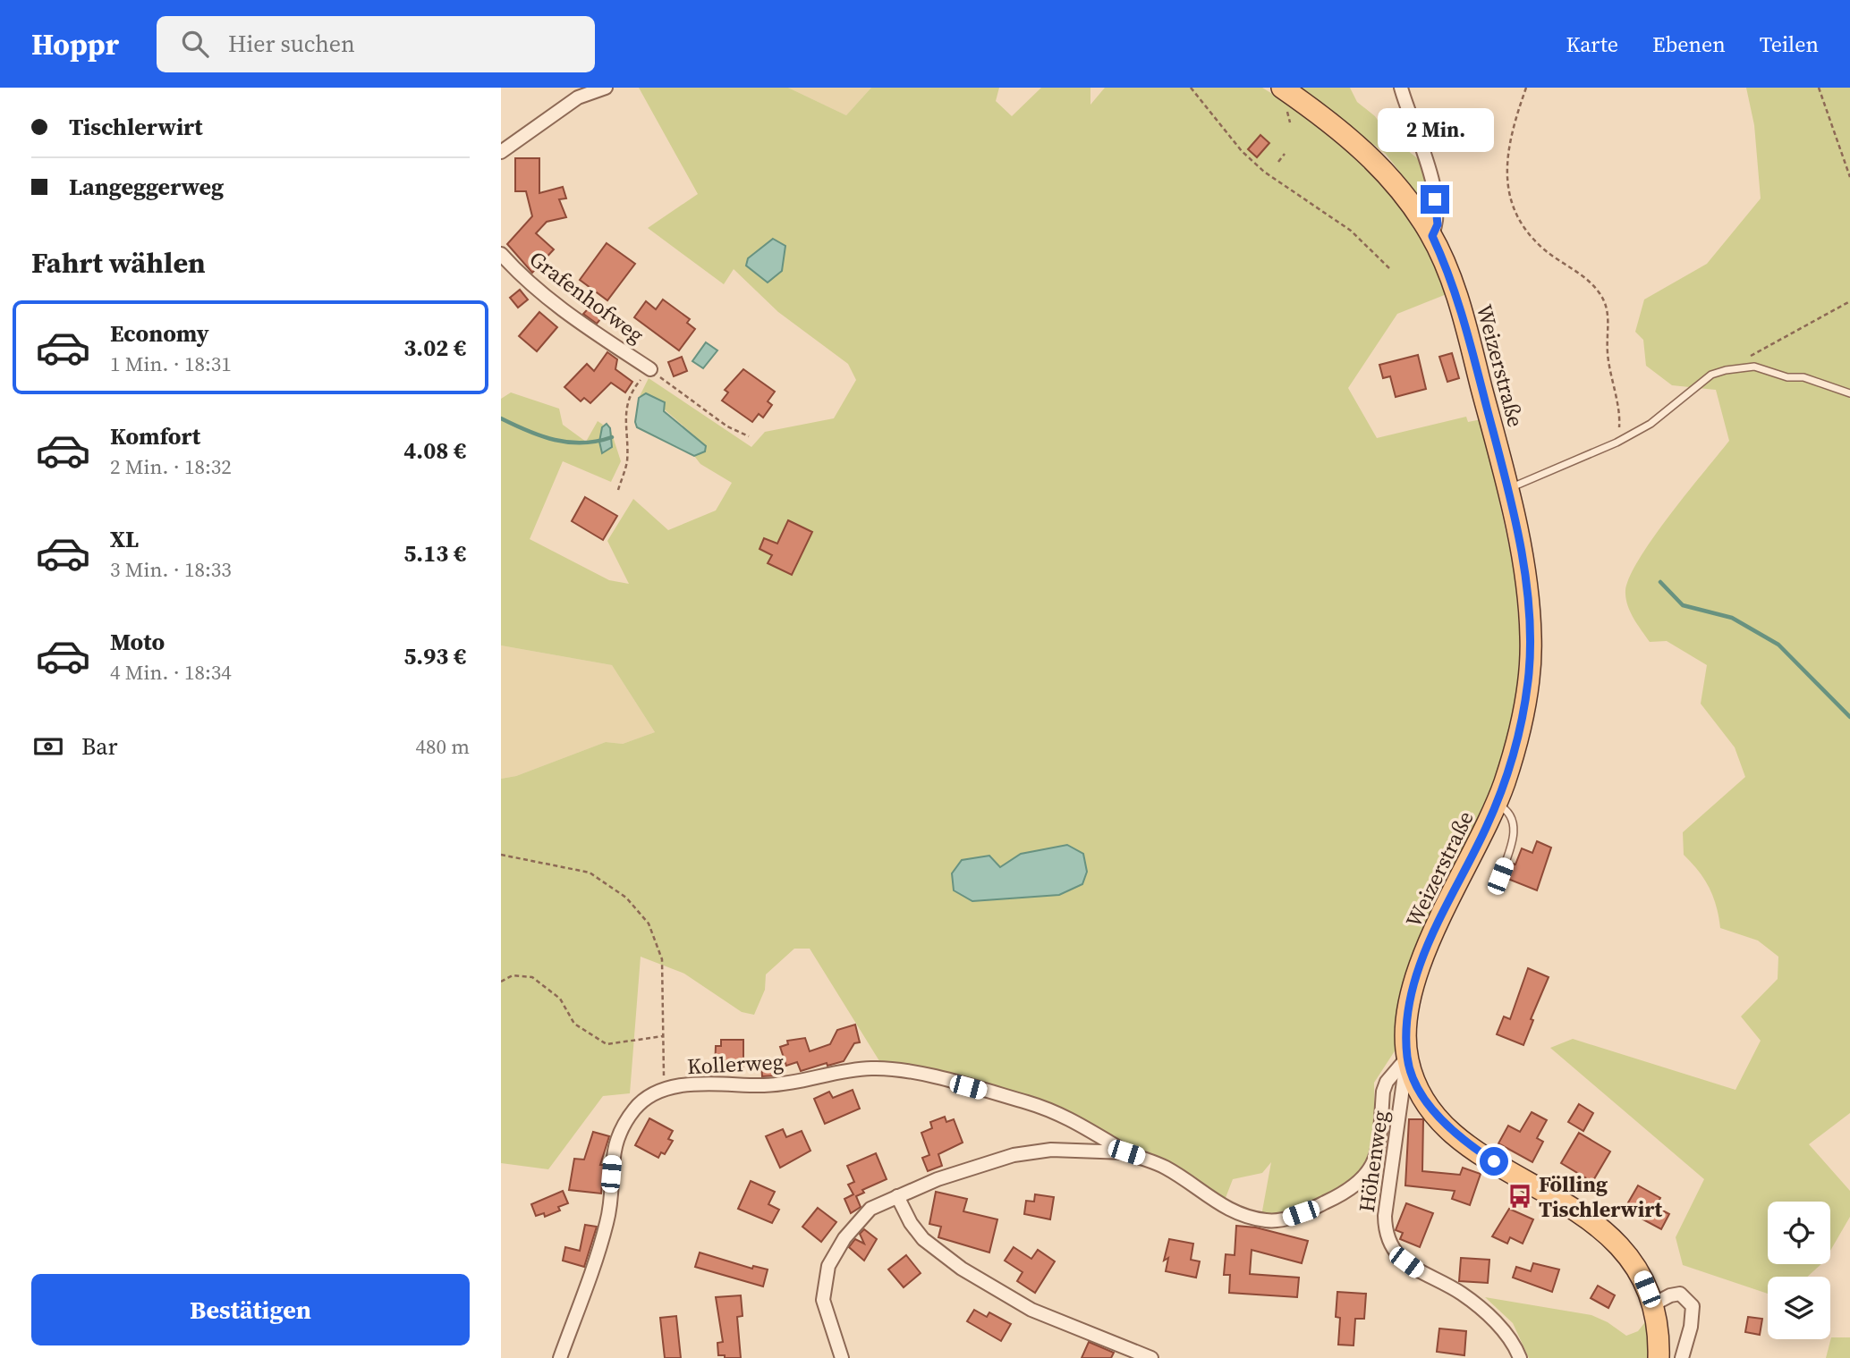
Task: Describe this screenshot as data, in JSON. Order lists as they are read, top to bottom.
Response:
{
  "streets": {
    "main road": ["Weizerstraße"],
    "street": ["Grafenhofweg", "Kollerweg", "Höhenweg"]
  },
  "crossings": [
    ["Weizerstraße", "Kollerweg"],
    ["Weizerstraße", "Höhenweg"],
    ["Kollerweg", "Höhenweg"]
  ],
  "places": {
    "bus stop": ["Fölling Tischlerwirt"]
  },
  "page": {
    "header": "Hoppr",
    "search": "Hier suchen",
    "nav": ["Karte", "Ebenen", "Teilen"],
    "banner": ["Tischlerwirt", "Langeggerweg"],
    "bubble": "2 Min.",
    "heading": "Fahrt wählen",
    "list": [
      {
        "name": "Economy",
        "note": "1 Min. · 18:31",
        "value": "3.02 €"
      },
      {
        "name": "Komfort",
        "note": "2 Min. · 18:32",
        "value": "4.08 €"
      },
      {
        "name": "XL",
        "note": "3 Min. · 18:33",
        "value": "5.13 €"
      },
      {
        "name": "Moto",
        "note": "4 Min. · 18:34",
        "value": "5.93 €"
      }
    ],
    "pay": ["Bar", "480 m"],
    "buttons": "Bestätigen"
  }
}
